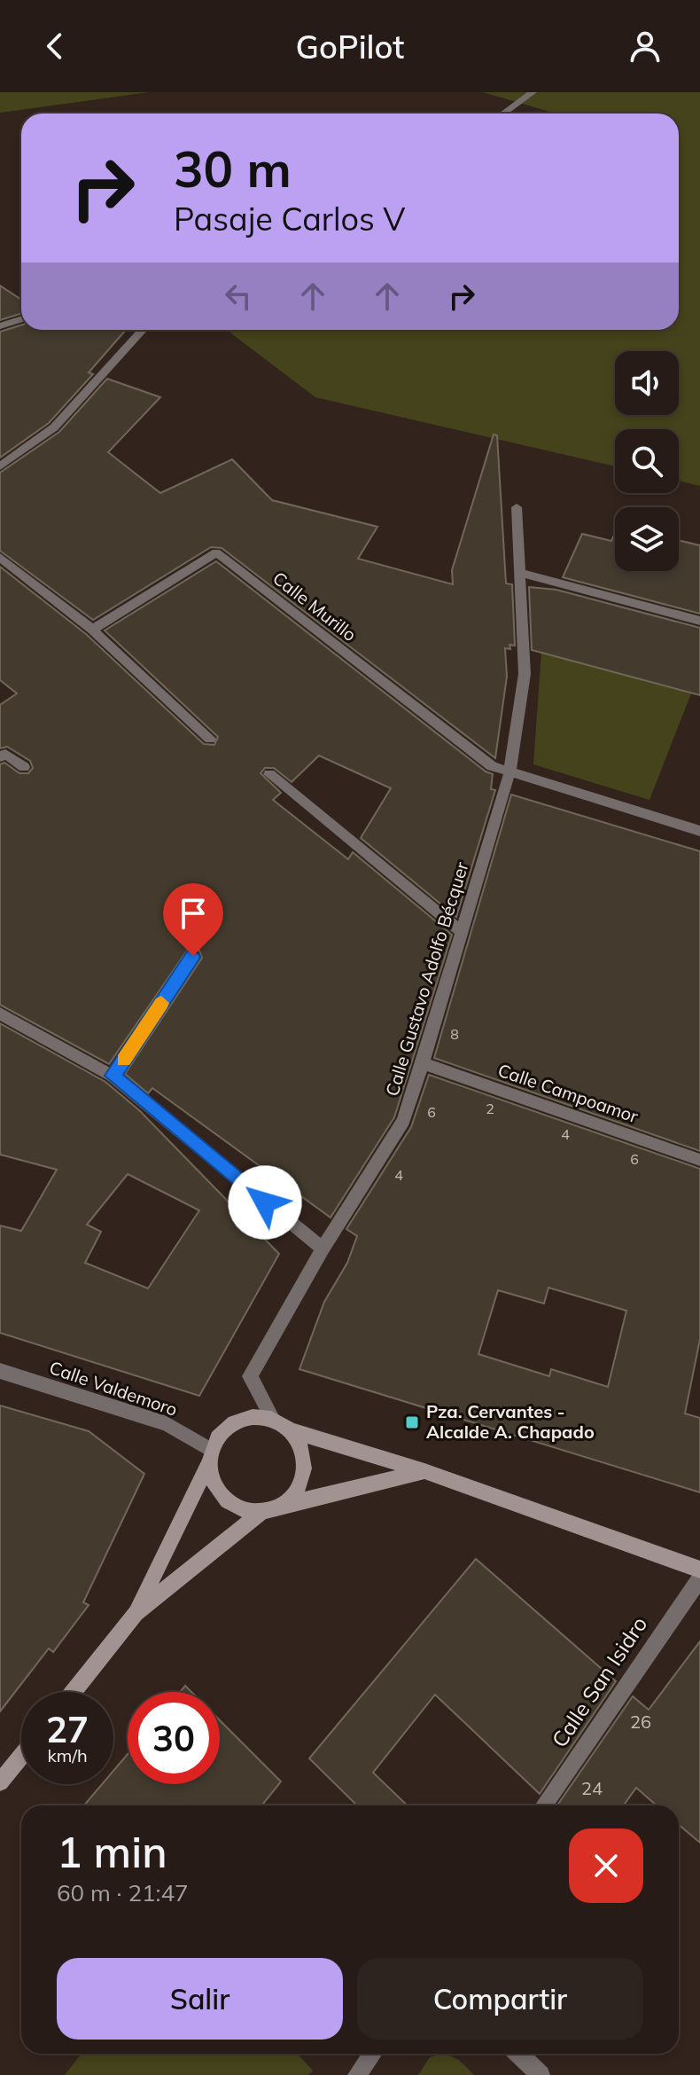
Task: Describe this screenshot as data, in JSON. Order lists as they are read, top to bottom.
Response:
{
  "streets": {
    "street": [
      "Calle Murillo",
      "Calle Gustavo Adolfo Bécquer",
      "Calle Campoamor",
      "Calle Valdemoro",
      "Calle San Isidro"
    ]
  },
  "crossings": [
    ["Calle Murillo", "Calle Gustavo Adolfo Bécquer"],
    ["Calle Gustavo Adolfo Bécquer", "Calle Campoamor"],
    ["Calle Gustavo Adolfo Bécquer", "Calle Valdemoro"]
  ],
  "places": {
    "transit": ["Pza. Cervantes - Alcalde A. Chapado"]
  },
  "house_numbers": [
    "8",
    "2",
    "6",
    "4",
    "6",
    "4",
    "26",
    "24"
  ],
  "page": {
    "header": "GoPilot",
    "turn": ["30 m", "Pasaje Carlos V"],
    "speed": "27 km/h",
    "limit": "30",
    "heading": ["1 min", "60 m · 21:47"],
    "buttons": ["Salir", "Compartir"]
  }
}
